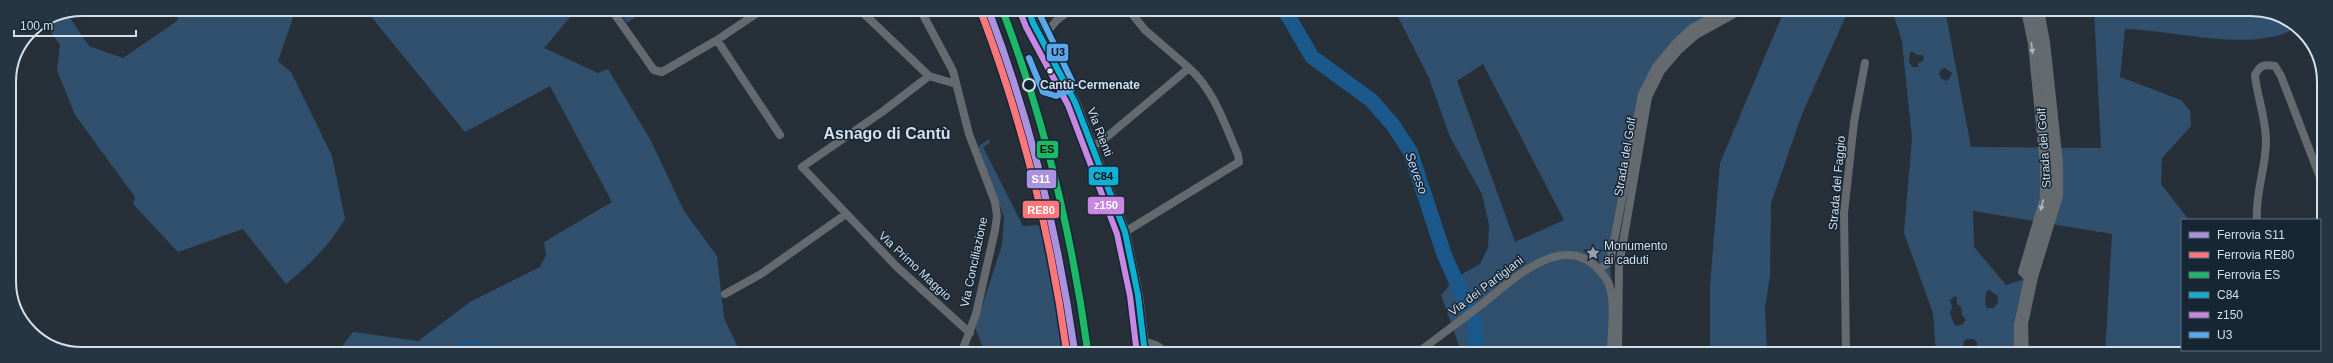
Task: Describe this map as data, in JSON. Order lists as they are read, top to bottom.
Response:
{
  "streets": {
    "main road": ["Via Rienti"],
    "street": [
      "Strada del Golf",
      "Strada del Faggio",
      "Via Conciliazione",
      "Via Primo Maggio",
      "Via dei Partigiani"
    ]
  },
  "crossings": [
    ["Strada del Golf", "Via dei Partigiani"],
    ["Via Conciliazione", "Via Primo Maggio"]
  ],
  "districts": ["Asnago di Cantù"],
  "water": ["Seveso"],
  "places": {
    "other": ["Cantù-Cermenate"],
    "place": ["Monumento ai caduti"]
  },
  "lines": [
    "rail line S11",
    "rail line RE80",
    "rail line ES",
    "transit line C84",
    "transit line z150",
    "transit line U3"
  ],
  "legend": [
    "Ferrovia S11",
    "Ferrovia RE80",
    "Ferrovia ES",
    "C84",
    "z150",
    "U3"
  ],
  "scale_bar": "100 m"
}
